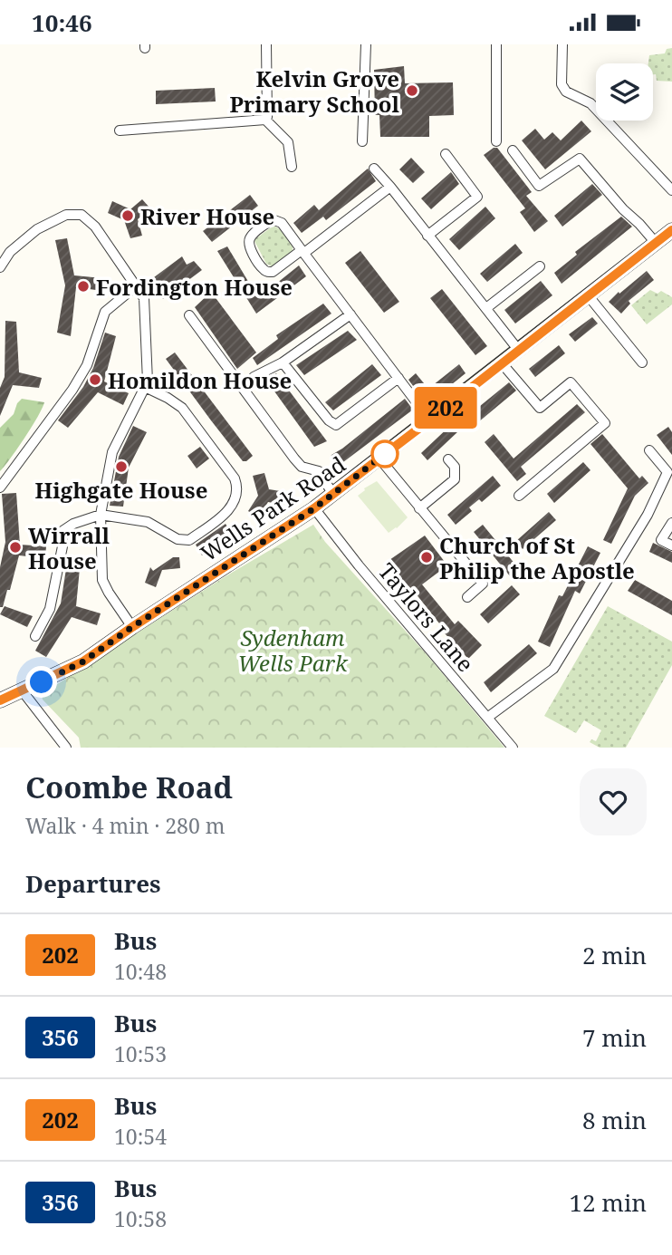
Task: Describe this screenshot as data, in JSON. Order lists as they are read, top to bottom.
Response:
{
  "streets": {
    "street": ["Wells Park Road", "Taylors Lane"]
  },
  "crossings": [
    ["Wells Park Road", "Taylors Lane"]
  ],
  "parks": ["Sydenham Wells Park"],
  "places": [
    "Kelvin Grove Primary School",
    "River House",
    "Fordington House",
    "Homildon House",
    "Highgate House",
    "Wirrall House",
    "Church of St Philip the Apostle"
  ],
  "lines": ["bus line 202"],
  "page": {
    "status": "10:46",
    "on_map": "202",
    "heading": [
      ["Coombe Road", "Walk · 4 min · 280 m"],
      "Departures"
    ],
    "list": [
      {
        "mark": "202",
        "name": "Bus",
        "note": "10:48",
        "value": "2 min"
      },
      {
        "mark": "356",
        "name": "Bus",
        "note": "10:53",
        "value": "7 min"
      },
      {
        "mark": "202",
        "name": "Bus",
        "note": "10:54",
        "value": "8 min"
      },
      {
        "mark": "356",
        "name": "Bus",
        "note": "10:58",
        "value": "12 min"
      }
    ]
  }
}
